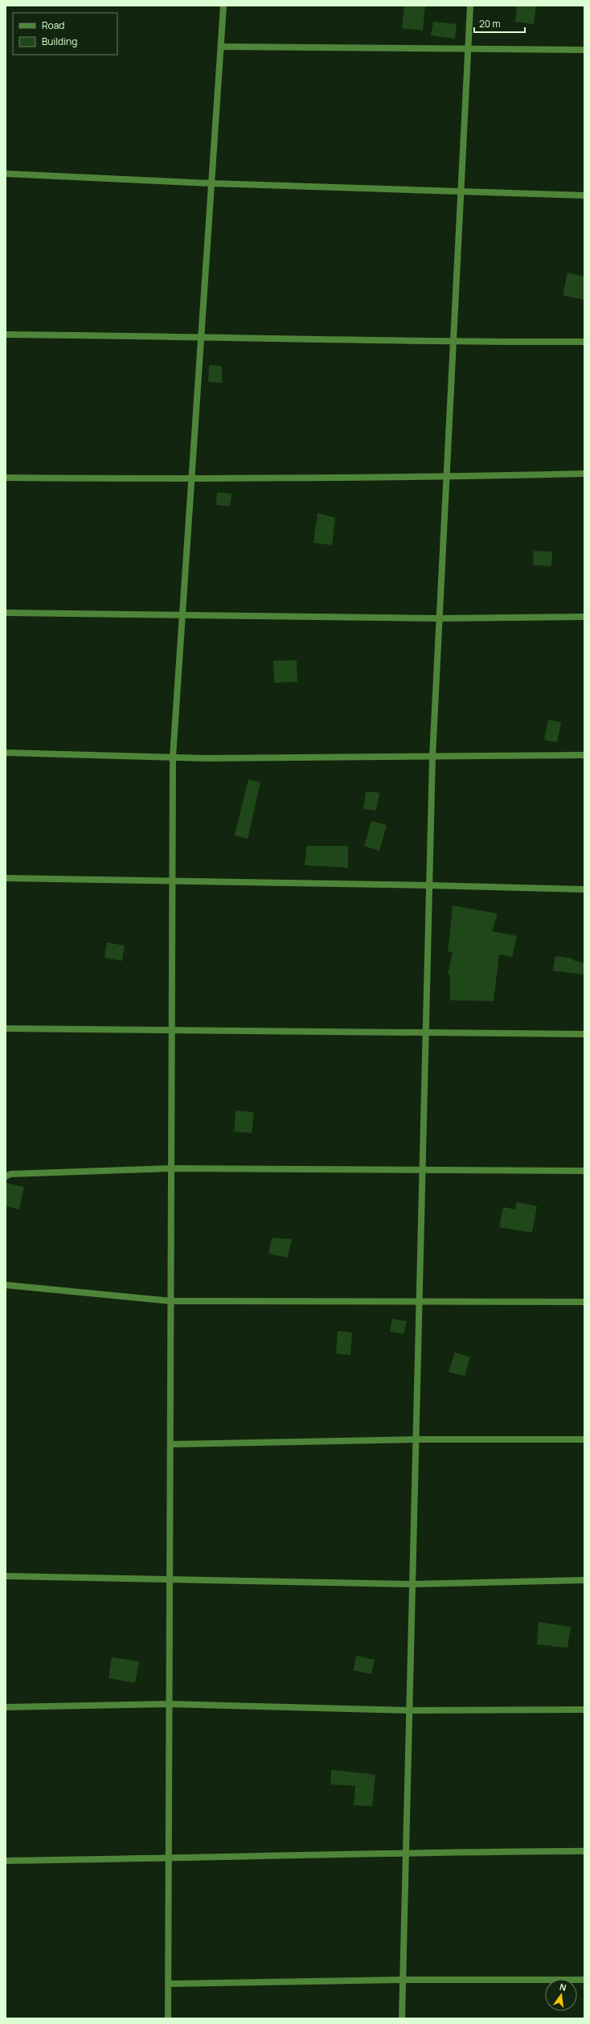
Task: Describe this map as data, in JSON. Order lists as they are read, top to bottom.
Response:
{
  "legend": ["Road", "Building"],
  "scale_bar": "20 m",
  "north": "top"
}
